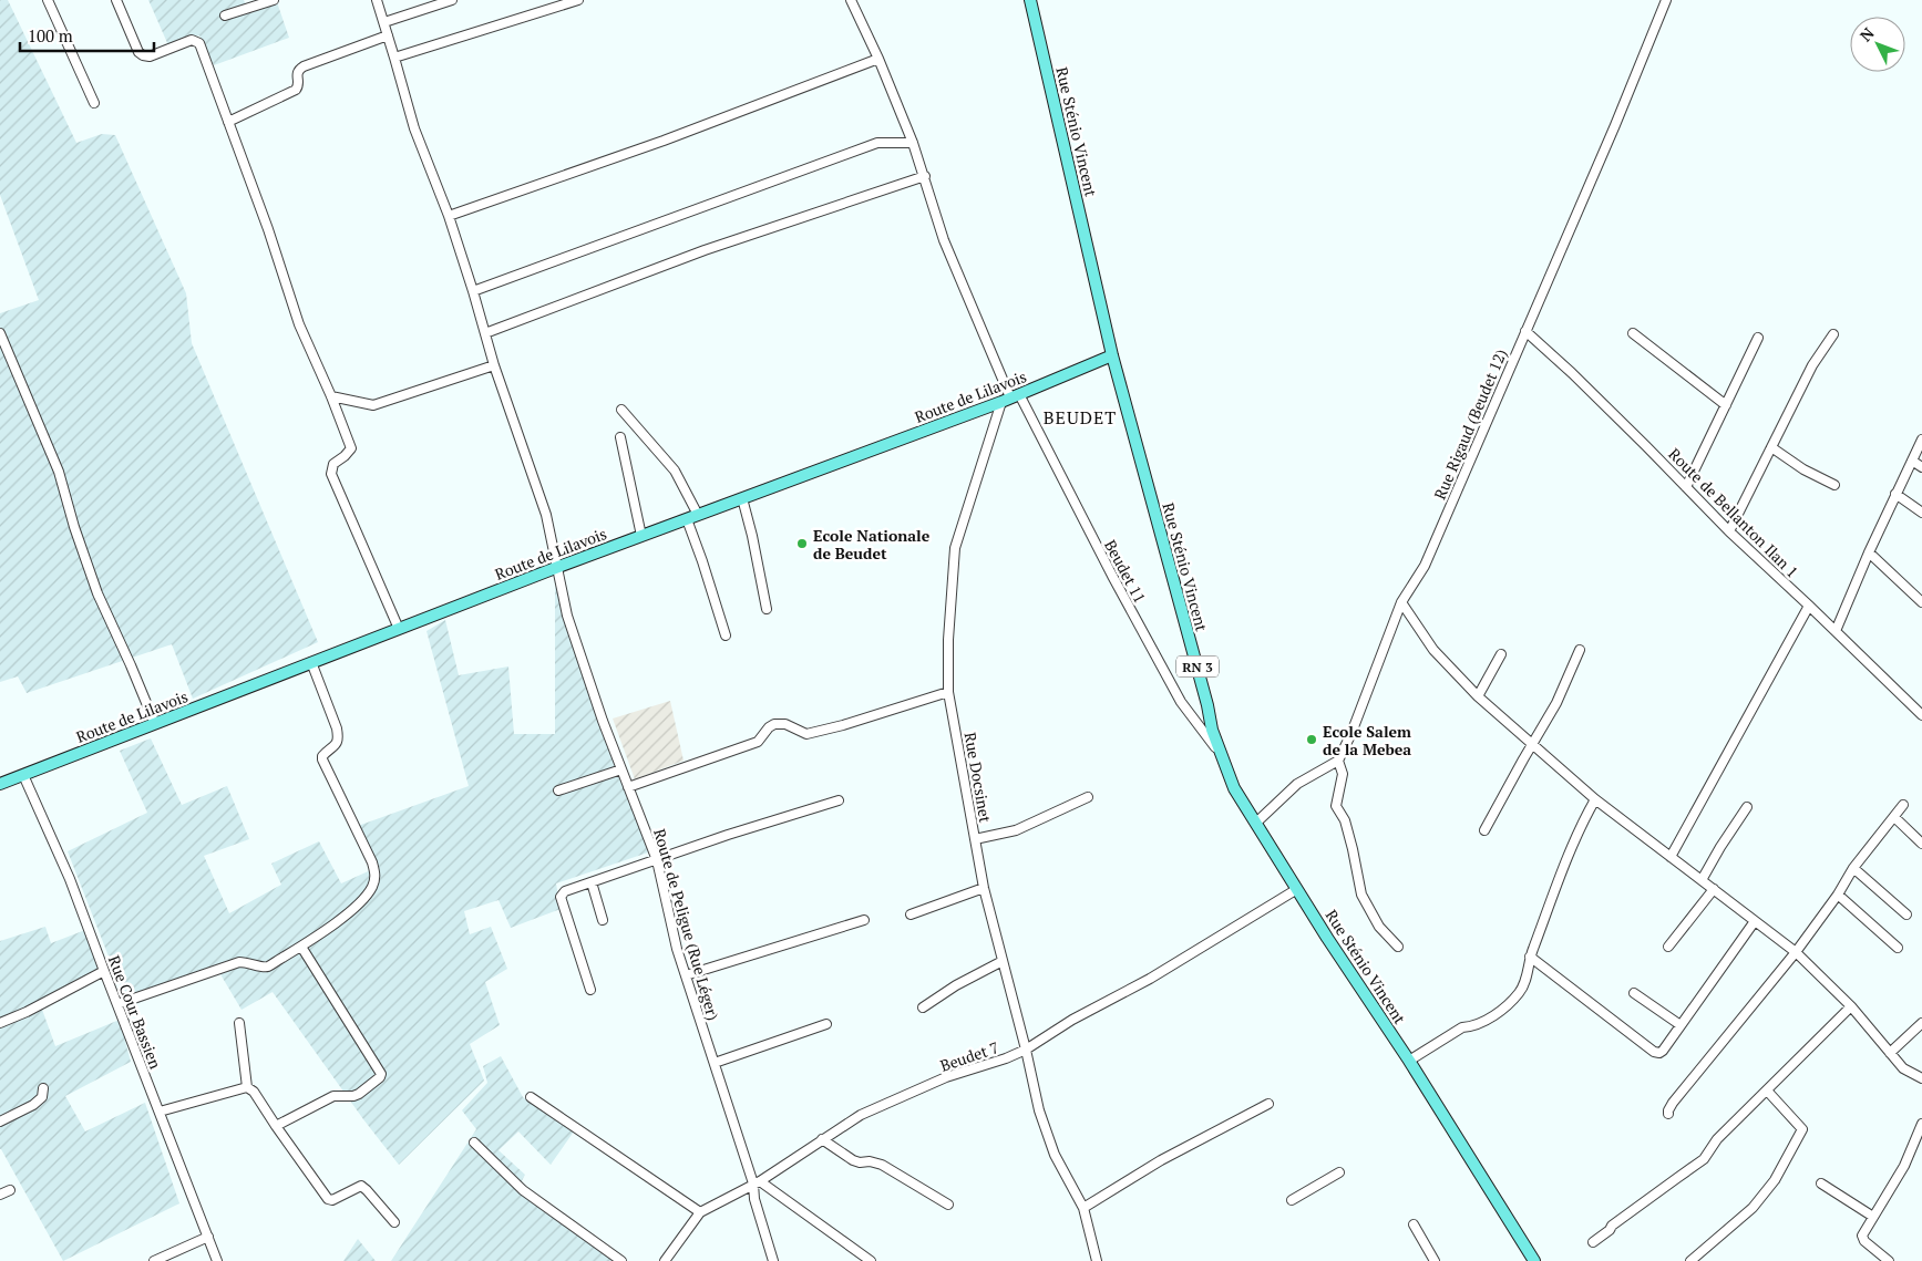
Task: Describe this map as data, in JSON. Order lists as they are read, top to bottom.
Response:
{
  "streets": {
    "main road": ["Rue Sténio Vincent", "Route de Lilavois", "RN 3"],
    "street": [
      "Rue Rigaud (Beudet 12)",
      "Route de Bellanton Ilan 1",
      "Beudet 11",
      "Rue Docsinet",
      "Route de Peligue (Rue Léger)",
      "Rue Cour Bassien",
      "Beudet 7"
    ]
  },
  "crossings": [
    ["Rue Sténio Vincent", "Route de Lilavois"],
    ["Rue Sténio Vincent", "Beudet 11"],
    ["Rue Sténio Vincent", "Beudet 7"],
    ["Route de Lilavois", "Beudet 11"],
    ["Route de Lilavois", "Rue Docsinet"],
    ["Route de Lilavois", "Route de Peligue (Rue Léger)"],
    ["Route de Lilavois", "Rue Cour Bassien"],
    ["Rue Rigaud (Beudet 12)", "Route de Bellanton Ilan 1"],
    ["Beudet 11", "Rue Docsinet"],
    ["Rue Docsinet", "Beudet 7"],
    ["Route de Peligue (Rue Léger)", "Beudet 7"]
  ],
  "districts": ["BEUDET"],
  "places": ["Ecole Nationale de Beudet", "Ecole Salem de la Mebea"],
  "scale_bar": "100 m",
  "north": "top left"
}
